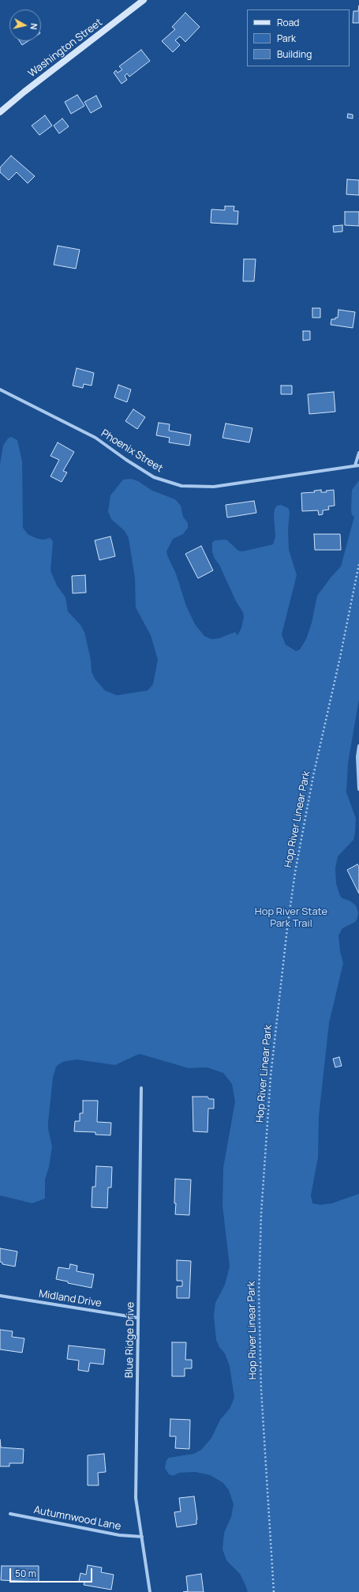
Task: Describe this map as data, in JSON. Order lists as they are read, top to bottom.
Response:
{
  "streets": {
    "street": [
      "Washington Street",
      "Phoenix Street",
      "Midland Drive",
      "Blue Ridge Drive",
      "Autumnwood Lane"
    ],
    "path": ["Hop River Linear Park"]
  },
  "crossings": [
    ["Midland Drive", "Blue Ridge Drive"],
    ["Blue Ridge Drive", "Autumnwood Lane"]
  ],
  "parks": ["Hop River State Park Trail"],
  "legend": ["Road", "Park", "Building"],
  "scale_bar": "50 m",
  "north": "right"
}
